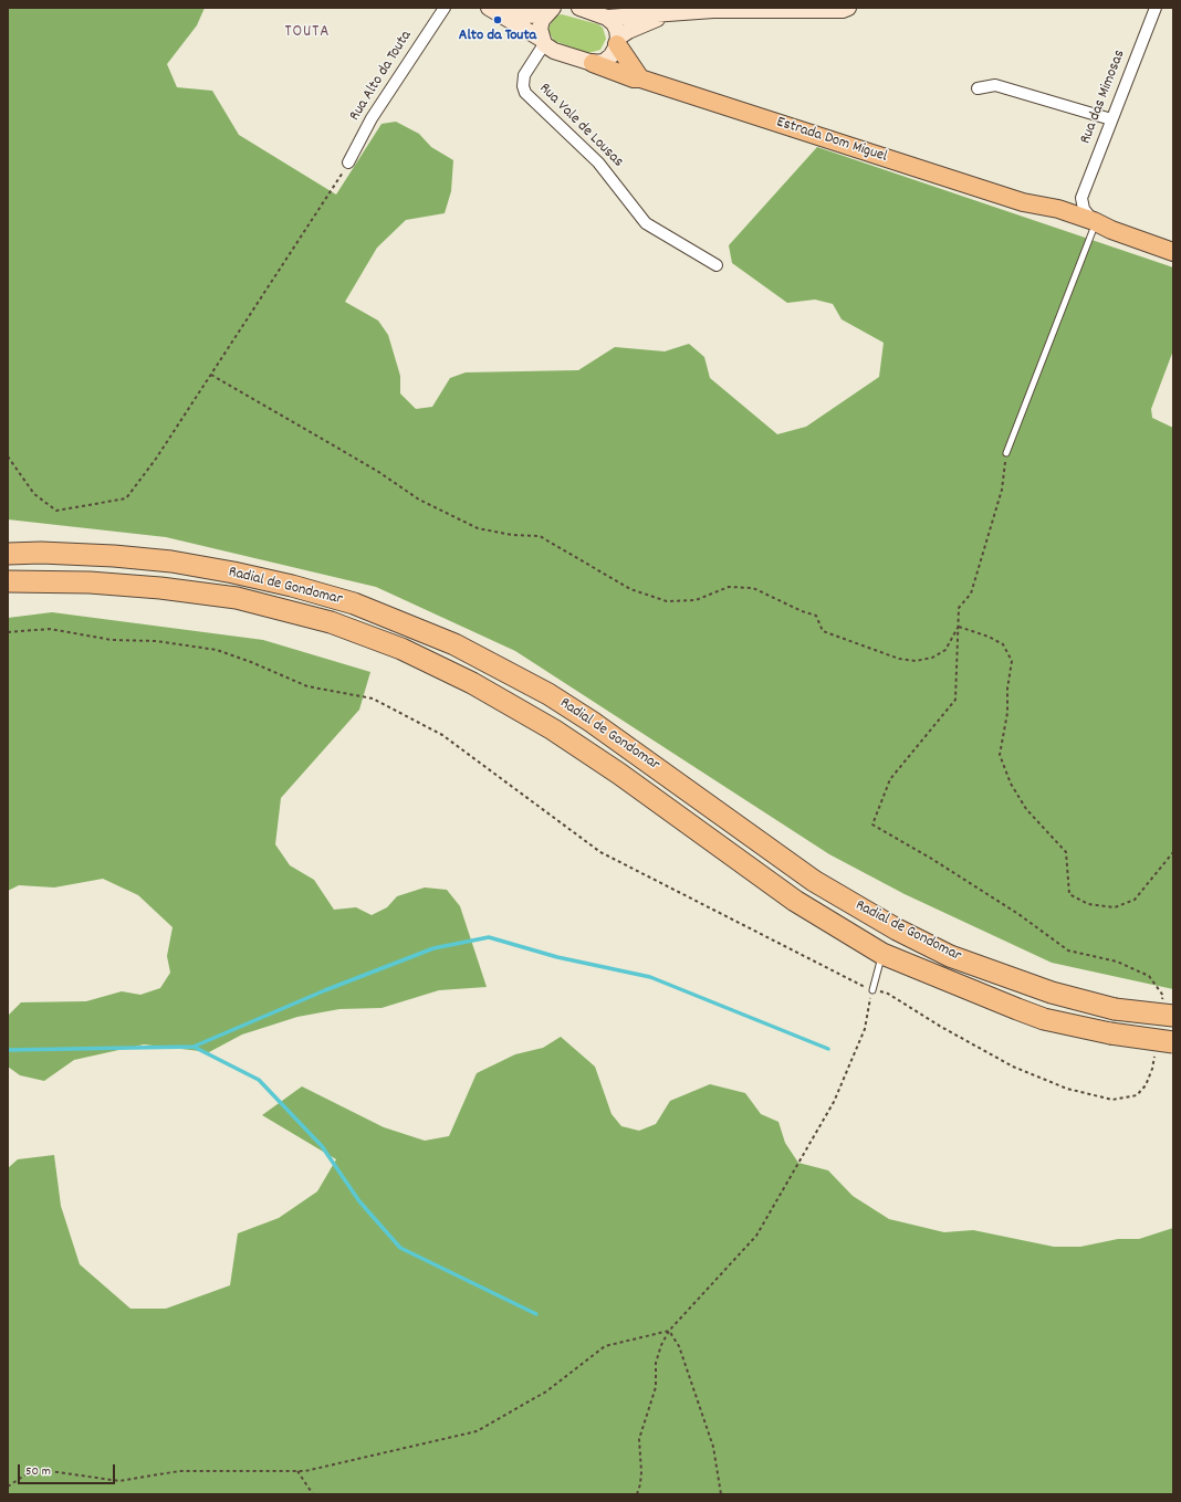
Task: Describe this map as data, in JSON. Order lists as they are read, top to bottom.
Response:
{
  "streets": {
    "highway": ["Radial de Gondomar"],
    "main road": ["Estrada Dom Miguel"],
    "street": ["Rua Alto da Touta", "Rua das Mimosas", "Rua Vale de Lousas"]
  },
  "districts": ["TOUTA"],
  "places": ["Alto da Touta"],
  "scale_bar": "50 m"
}
